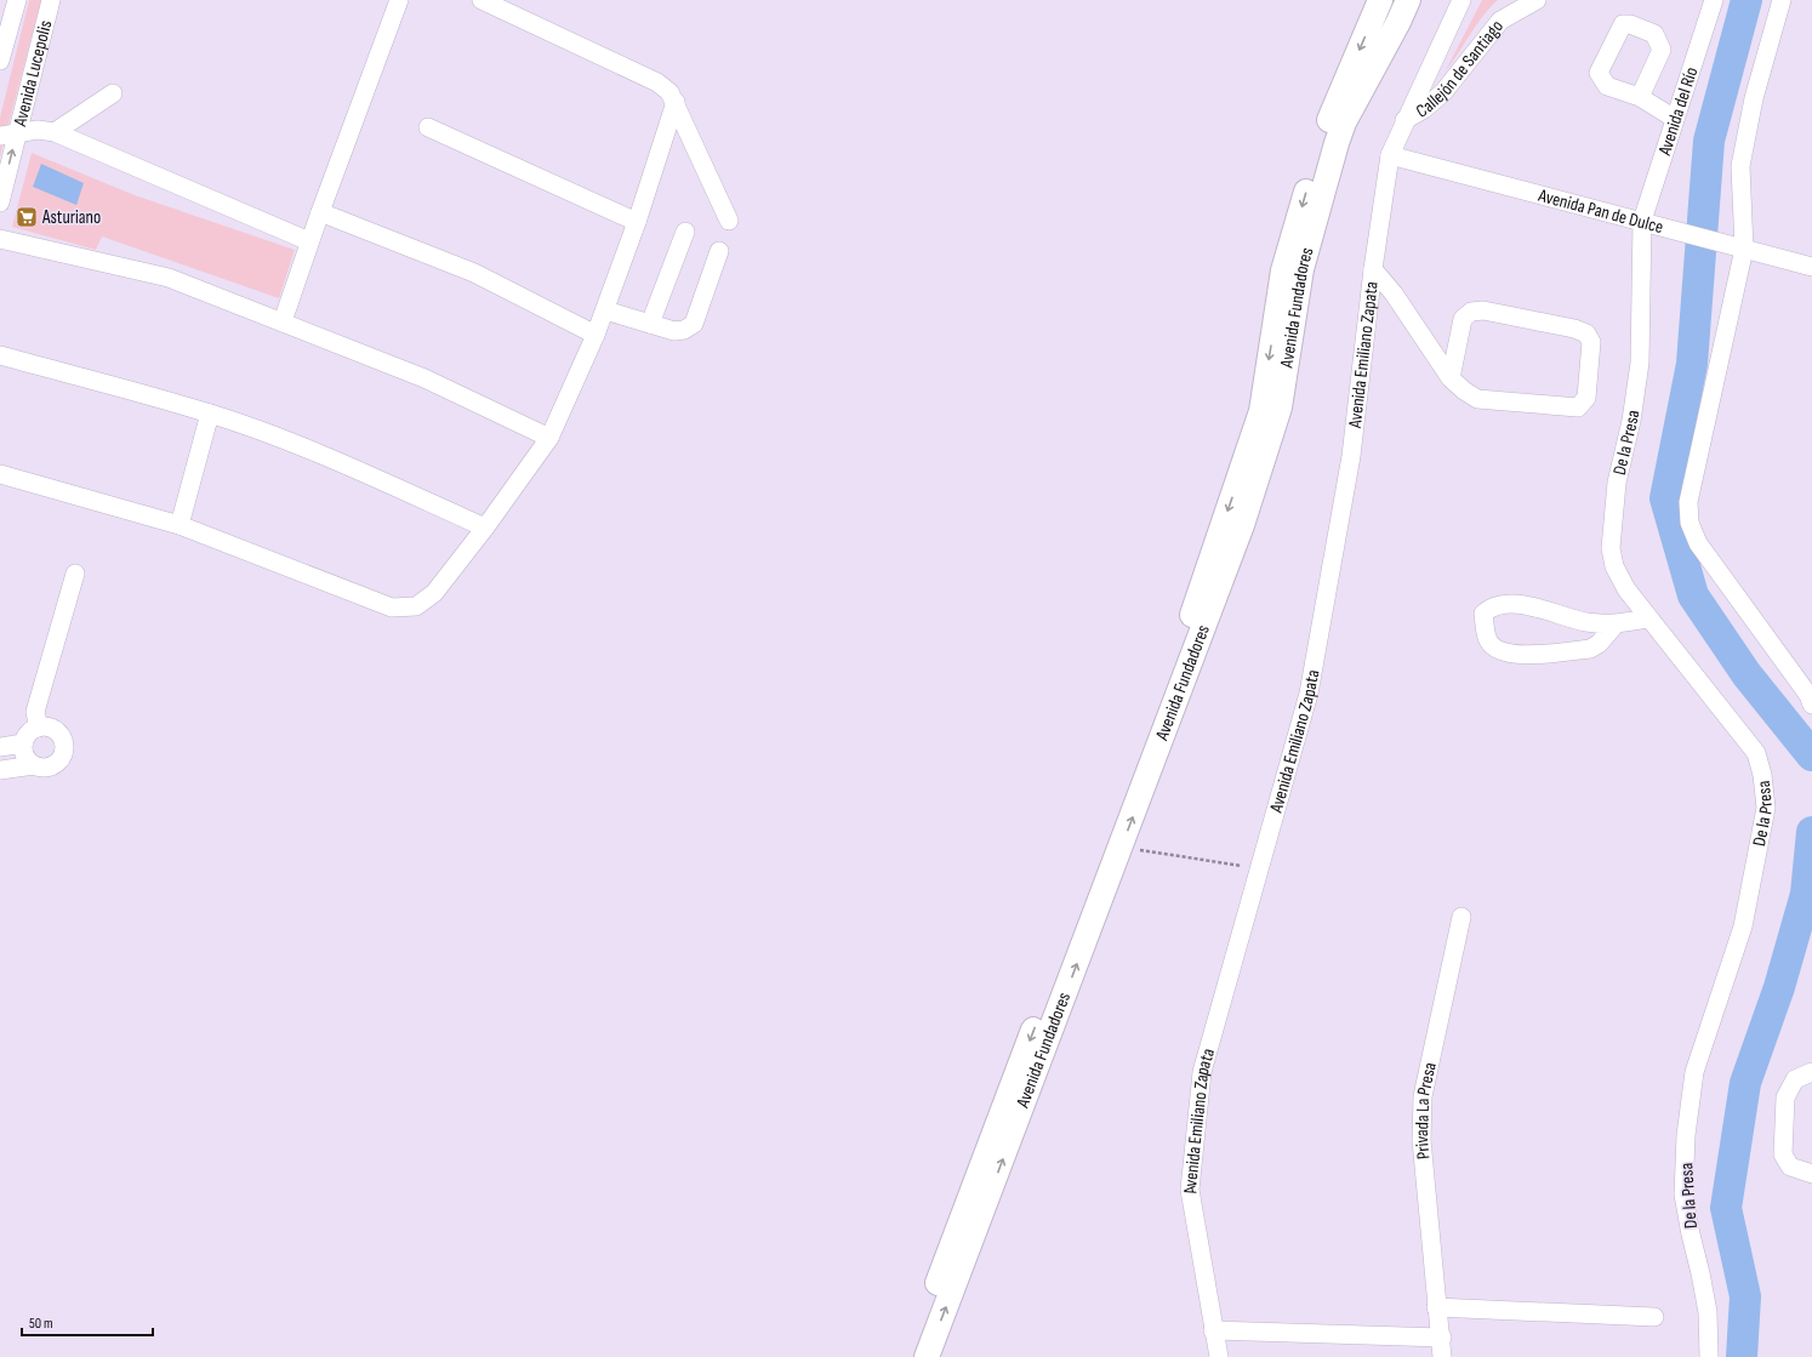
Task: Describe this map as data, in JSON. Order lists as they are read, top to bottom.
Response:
{
  "streets": {
    "main road": ["Avenida Fundadores"],
    "street": [
      "Callejón de Santiago",
      "Avenida Lucepolis",
      "Avenida del Río",
      "Avenida Pan de Dulce",
      "Avenida Emiliano Zapata",
      "De la Presa",
      "Privada La Presa"
    ]
  },
  "crossings": [
    ["Callejón de Santiago", "Avenida Emiliano Zapata"],
    ["Avenida del Río", "Avenida Pan de Dulce"],
    ["Avenida del Río", "De la Presa"],
    ["Avenida Pan de Dulce", "Avenida Emiliano Zapata"],
    ["Avenida Pan de Dulce", "De la Presa"]
  ],
  "places": {
    "supermarket": ["Asturiano"]
  },
  "scale_bar": "50 m"
}
